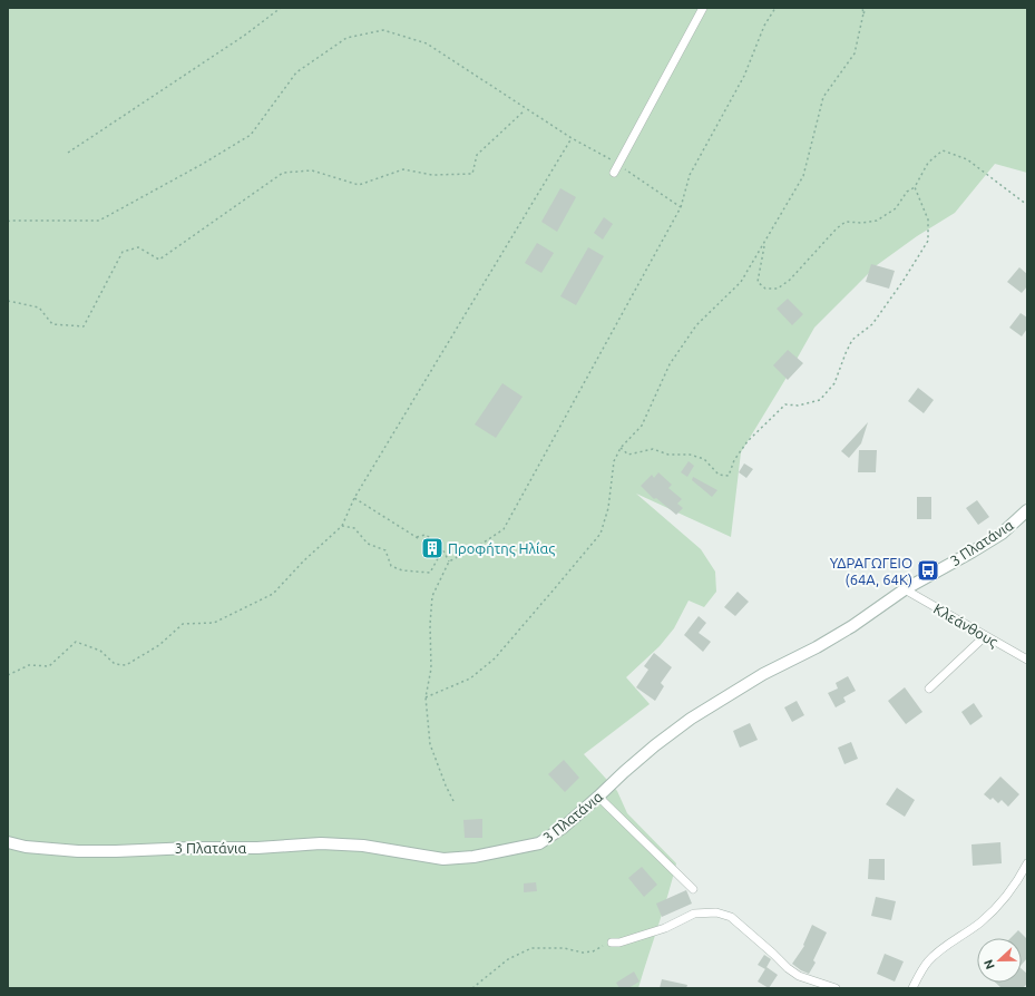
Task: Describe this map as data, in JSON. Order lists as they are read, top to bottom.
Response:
{
  "streets": {
    "street": ["3 Πλατάνια", "Κλεάνθους"]
  },
  "crossings": [
    ["3 Πλατάνια", "Κλεάνθους"]
  ],
  "places": {
    "building": ["Προφήτης Ηλίας"],
    "bus stop": ["ΥΔΡΑΓΩΓΕΙΟ (64Α, 64Κ)"]
  },
  "north": "left"
}
